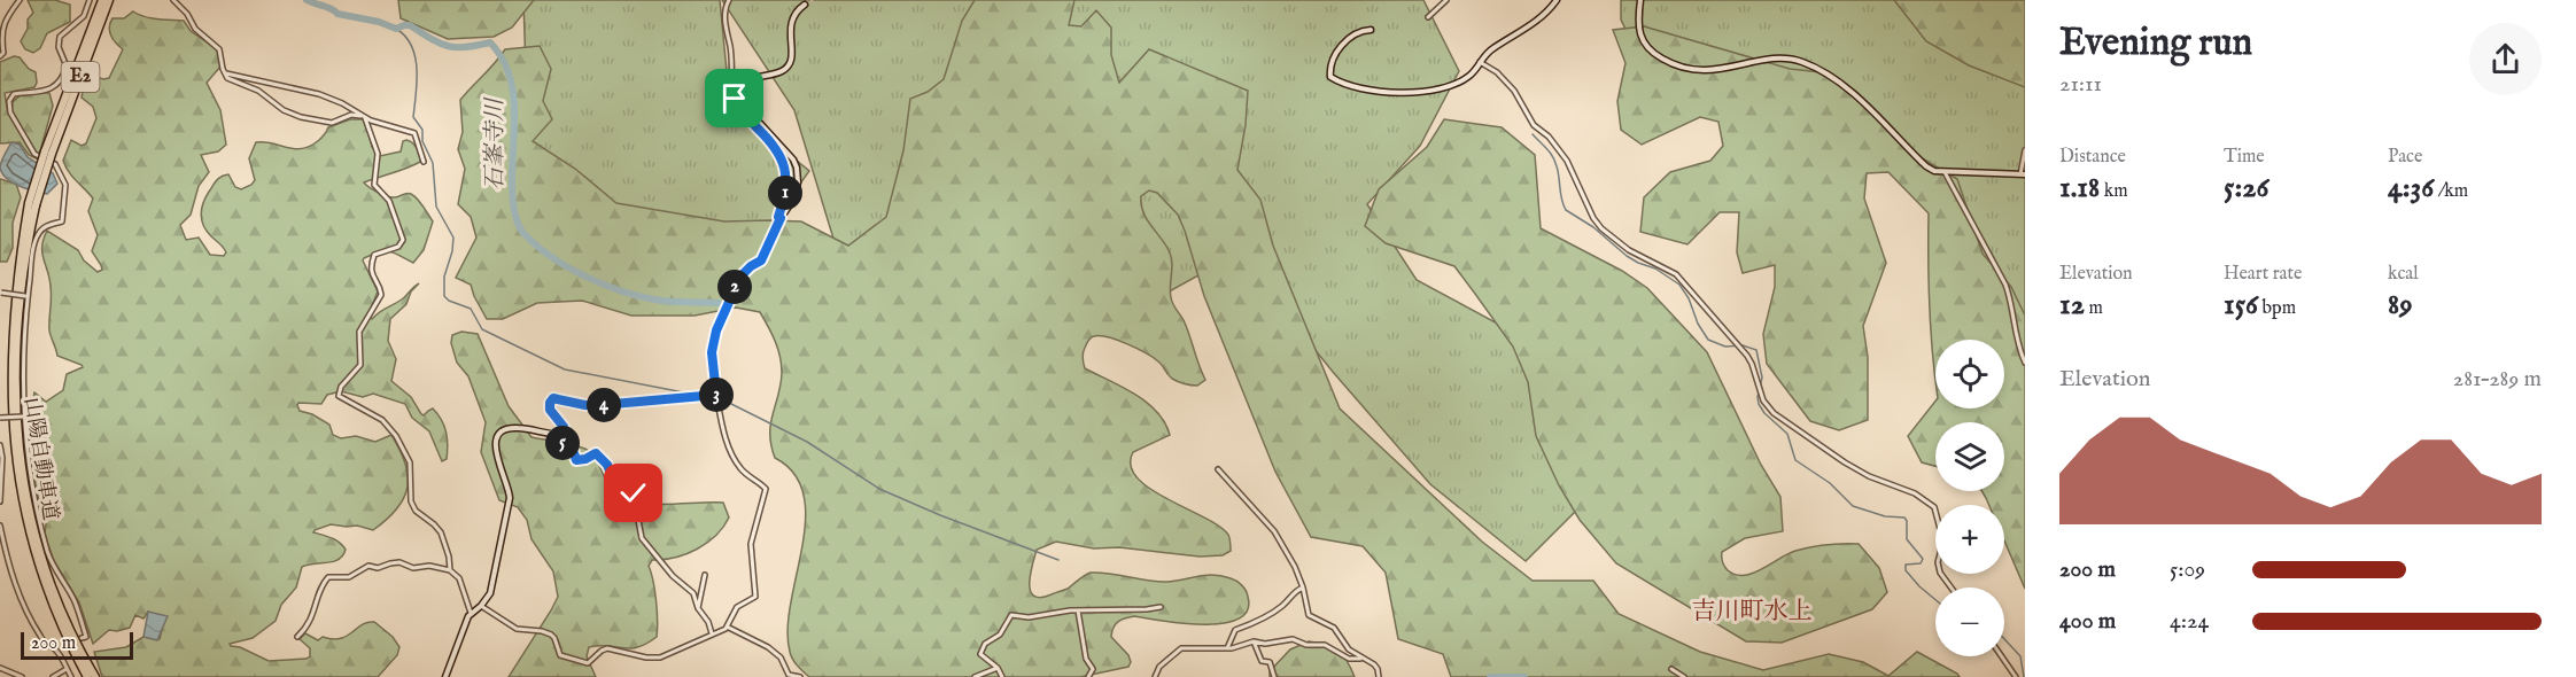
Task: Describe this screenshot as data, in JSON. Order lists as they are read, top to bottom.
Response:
{
  "streets": {
    "highway": ["E2", "山陽自動車道"]
  },
  "districts": ["吉川町水上"],
  "water": ["石峯寺川"],
  "scale_bar": "200 m",
  "page": {
    "heading": ["Evening run", "21:11"],
    "stats": [
      ["Distance", "1.18 km"],
      ["Time", "5:26"],
      ["Pace", "4:36 /km"],
      ["Elevation", "12 m"],
      ["Heart rate", "156 bpm"],
      ["kcal", "89"]
    ],
    "pins": [
      "1",
      "2",
      "3",
      "4",
      "5"
    ],
    "map_buttons": ["+", "−"],
    "chart": ["Elevation", "281–289 m"],
    "list": [
      {
        "name": "200 m",
        "note": "5:09"
      },
      {
        "name": "400 m",
        "note": "4:24"
      }
    ],
    "scale": "200 m"
  }
}
